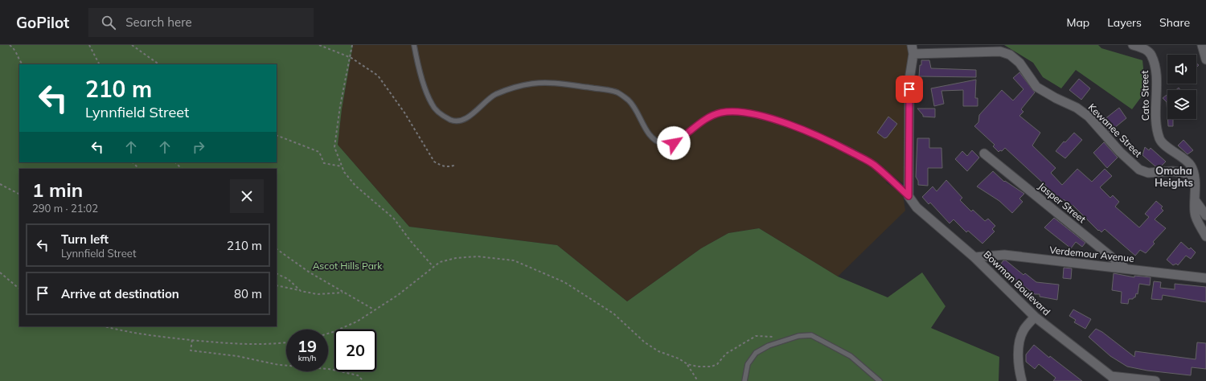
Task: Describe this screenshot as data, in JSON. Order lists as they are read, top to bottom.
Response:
{
  "streets": {
    "street": [
      "Cato Street",
      "Kewanee Street",
      "Jasper Street",
      "Verdemour Avenue",
      "Bowman Boulevard"
    ]
  },
  "crossings": [
    ["Cato Street", "Kewanee Street"],
    ["Jasper Street", "Verdemour Avenue"],
    ["Verdemour Avenue", "Bowman Boulevard"]
  ],
  "districts": ["Omaha Heights"],
  "parks": ["Ascot Hills Park"],
  "page": {
    "header": "GoPilot",
    "search": "Search here",
    "nav": ["Map", "Layers", "Share"],
    "turn": ["210 m", "Lynnfield Street"],
    "heading": ["1 min", "290 m · 21:02"],
    "list": [
      {
        "name": "Turn left",
        "note": "Lynnfield Street",
        "value": "210 m"
      },
      {
        "name": "Arrive at destination",
        "value": "80 m"
      }
    ],
    "speed": "19 km/h",
    "limit": "20"
  }
}
